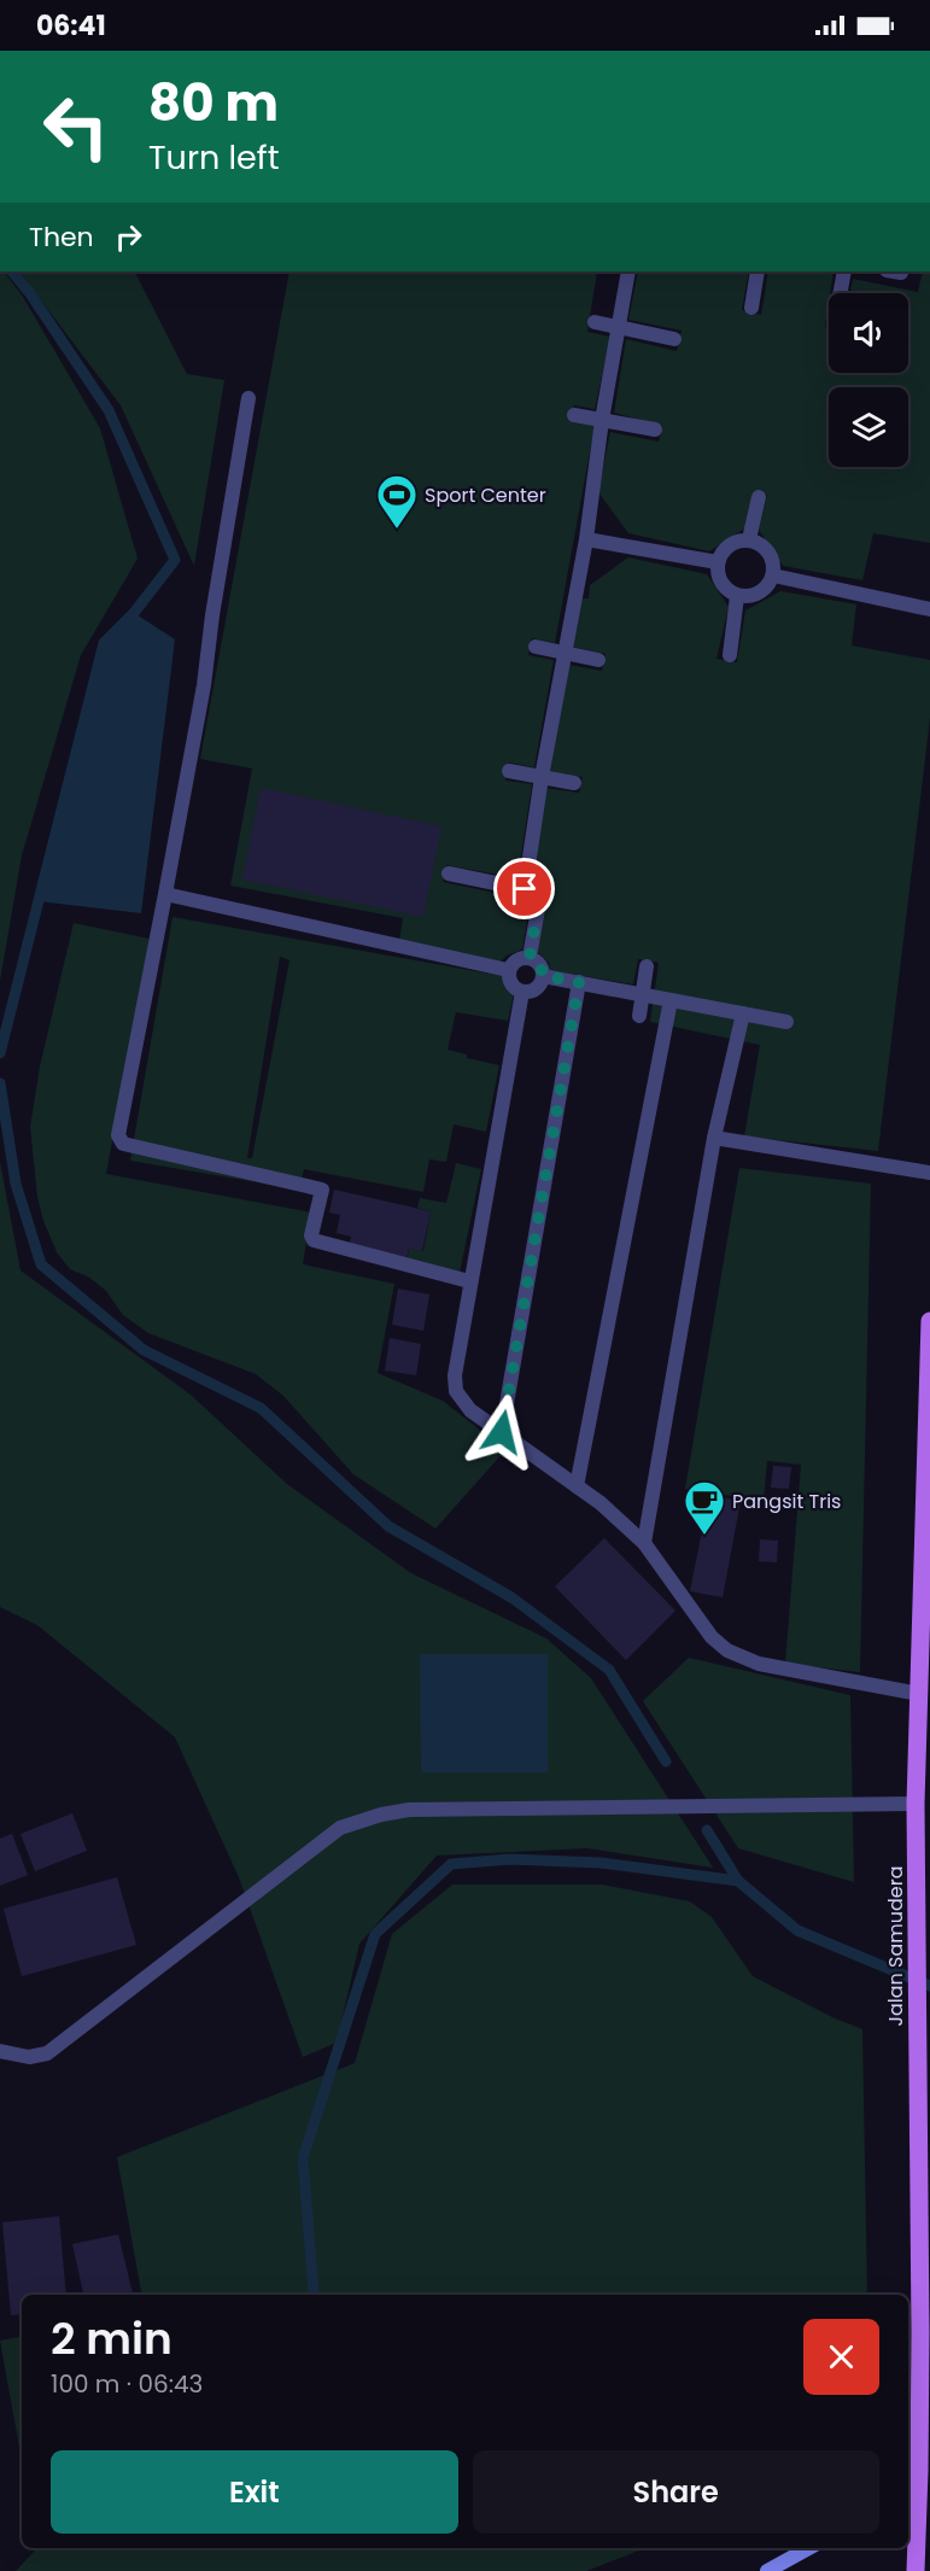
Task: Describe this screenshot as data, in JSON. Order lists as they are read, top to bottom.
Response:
{
  "streets": {
    "main road": ["Jalan Samudera"]
  },
  "places": {
    "sports": ["Sport Center"],
    "cafe": ["Pangsit Tris"]
  },
  "page": {
    "status": "06:41",
    "turn": ["80 m", "Turn left"],
    "then": "Then",
    "heading": ["2 min", "100 m · 06:43"],
    "buttons": ["Exit", "Share"]
  }
}
